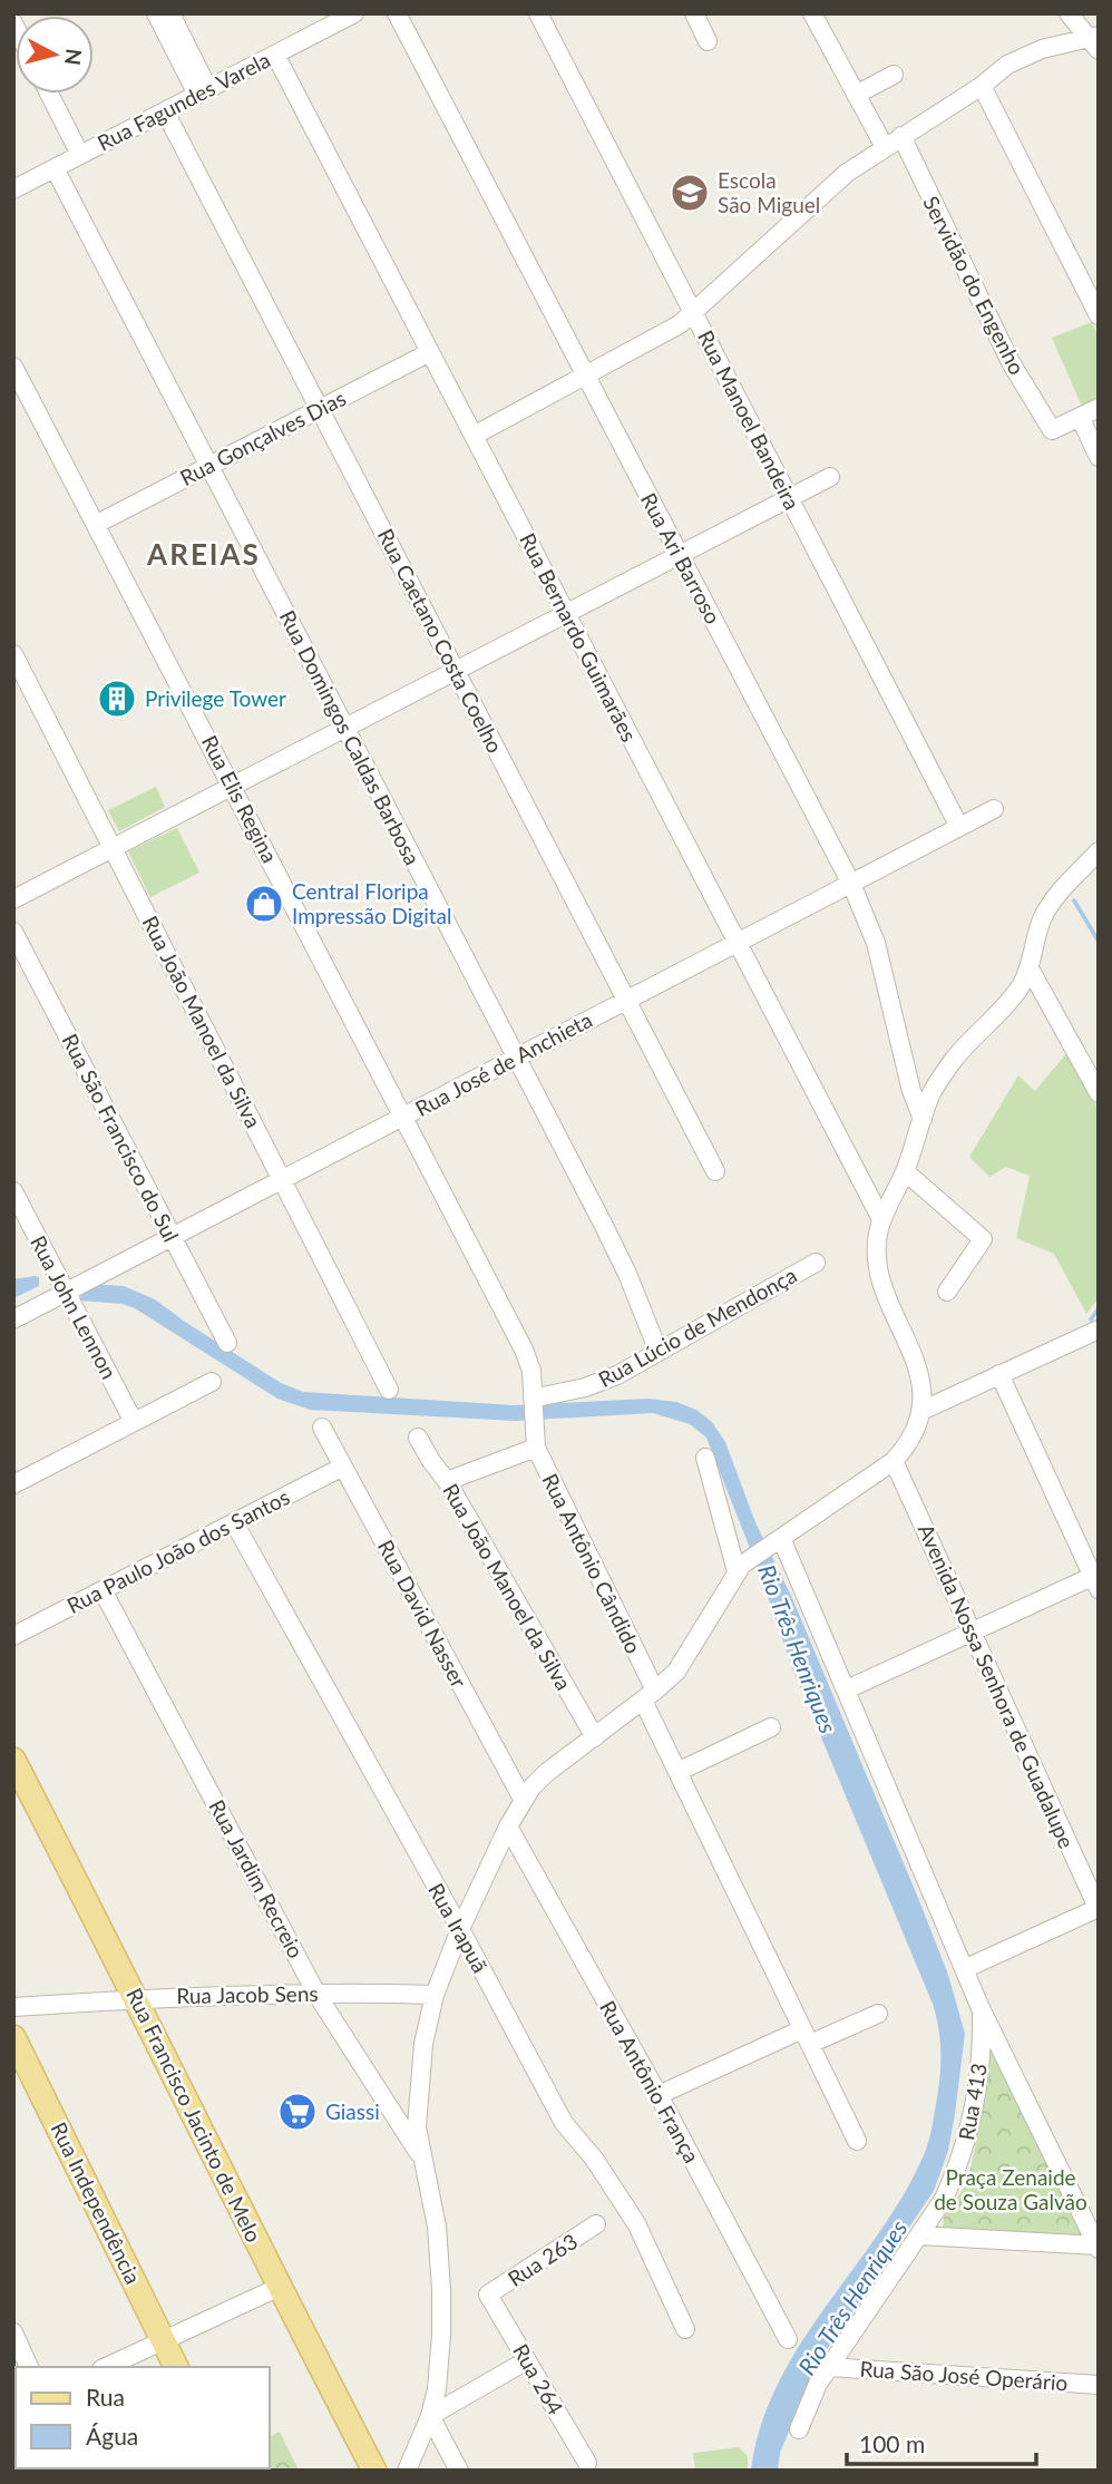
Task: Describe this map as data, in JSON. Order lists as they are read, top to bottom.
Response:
{
  "streets": {
    "main road": ["Rua Francisco Jacinto de Melo", "Rua Independência"],
    "street": [
      "Rua Fagundes Varela",
      "Servidão do Engenho",
      "Rua Manoel Bandeira",
      "Rua Gonçalves Dias",
      "Rua Ari Barroso",
      "Rua Bernardo Guimarães",
      "Rua Caetano Costa Coelho",
      "Rua Domingos Caldas Barbosa",
      "Rua Elis Regina",
      "Rua João Manoel da Silva",
      "Rua José de Anchieta",
      "Rua São Francisco do Sul",
      "Rua John Lennon",
      "Rua Lúcio de Mendonça",
      "Rua Paulo João dos Santos",
      "Rua Antônio Cândido",
      "Rua David Nasser",
      "Avenida Nossa Senhora de Guadalupe",
      "Rua Jardim Recreio",
      "Rua Irapuã",
      "Rua Jacob Sens",
      "Rua Antônio França",
      "Rua 413",
      "Rua 263",
      "Rua São José Operário",
      "Rua 264"
    ]
  },
  "crossings": [
    ["Rua Fagundes Varela", "Rua Bernardo Guimarães"],
    ["Rua Fagundes Varela", "Rua Caetano Costa Coelho"],
    ["Rua Fagundes Varela", "Rua Domingos Caldas Barbosa"],
    ["Rua Manoel Bandeira", "Rua José de Anchieta"],
    ["Rua Gonçalves Dias", "Rua Bernardo Guimarães"],
    ["Rua Gonçalves Dias", "Rua Caetano Costa Coelho"],
    ["Rua Gonçalves Dias", "Rua Domingos Caldas Barbosa"],
    ["Rua Gonçalves Dias", "Rua Elis Regina"],
    ["Rua Ari Barroso", "Rua José de Anchieta"],
    ["Rua Bernardo Guimarães", "Rua José de Anchieta"],
    ["Rua Caetano Costa Coelho", "Rua José de Anchieta"],
    ["Rua Domingos Caldas Barbosa", "Rua José de Anchieta"],
    ["Rua Domingos Caldas Barbosa", "Rua Lúcio de Mendonça"],
    ["Rua Elis Regina", "Rua José de Anchieta"],
    ["Rua Elis Regina", "Rua Lúcio de Mendonça"],
    ["Rua Elis Regina", "Rua Antônio Cândido"],
    ["Rua João Manoel da Silva", "Rua José de Anchieta"],
    ["Rua José de Anchieta", "Rua São Francisco do Sul"],
    ["Rua José de Anchieta", "Rua John Lennon"],
    ["Rua Paulo João dos Santos", "Rua David Nasser"],
    ["Rua Paulo João dos Santos", "Rua Jardim Recreio"],
    ["Rua Paulo João dos Santos", "Rua Irapuã"],
    ["Rua Jardim Recreio", "Rua Jacob Sens"],
    ["Rua Jacob Sens", "Rua Francisco Jacinto de Melo"],
    ["Rua 413", "Rua São José Operário"],
    ["Rua 263", "Rua 264"]
  ],
  "districts": ["AREIAS"],
  "water": ["Rio Três Henriques"],
  "parks": ["Praça Zenaide de Souza Galvão"],
  "places": {
    "school or university": ["Escola São Miguel"],
    "building": ["Privilege Tower"],
    "shop": ["Central Floripa Impressão Digital"],
    "supermarket": ["Giassi"]
  },
  "legend": ["Rua", "Água"],
  "scale_bar": "100 m",
  "north": "right"
}
